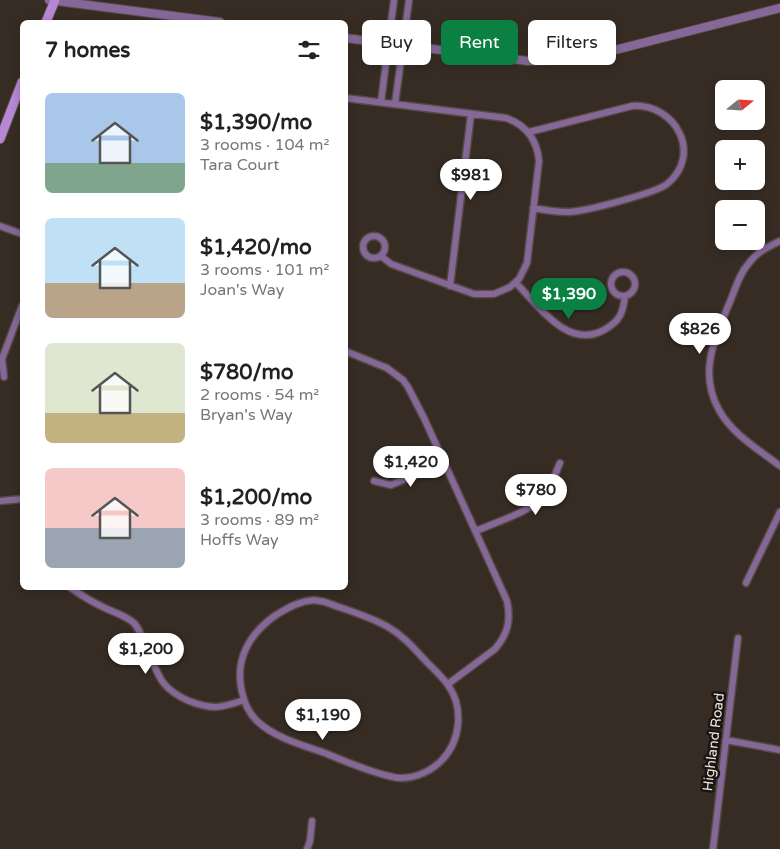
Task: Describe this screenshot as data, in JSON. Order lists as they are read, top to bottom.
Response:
{
  "streets": {
    "street": ["Highland Road"]
  },
  "north": "right",
  "page": {
    "chip": ["Buy", "Rent", "Filters"],
    "heading": "7 homes",
    "map_buttons": ["+", "−"],
    "list": [
      {
        "name": "$1,390/mo",
        "note": "3 rooms · 104 m² · Tara Court"
      },
      {
        "name": "$1,420/mo",
        "note": "3 rooms · 101 m² · Joan's Way"
      },
      {
        "name": "$780/mo",
        "note": "2 rooms · 54 m² · Bryan's Way"
      },
      {
        "name": "$1,200/mo",
        "note": "3 rooms · 89 m² · Hoffs Way"
      }
    ],
    "price": [
      "$981",
      "$1,390",
      "$826",
      "$1,420",
      "$780",
      "$1,200",
      "$1,190"
    ]
  }
}
